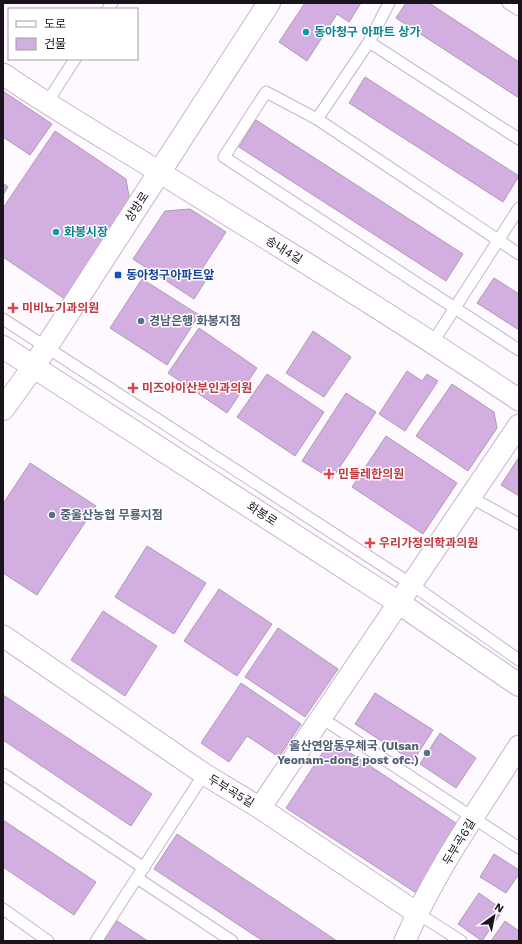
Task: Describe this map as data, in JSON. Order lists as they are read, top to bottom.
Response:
{
  "streets": {
    "street": [
      "상방로",
      "송내4길",
      "화봉로",
      "두부곡5길",
      "두부곡6길"
    ]
  },
  "crossings": [
    ["상방로", "송내4길"],
    ["상방로", "화봉로"],
    ["두부곡5길", "두부곡6길"]
  ],
  "places": {
    "other": [
      "동아청구 아파트 상가",
      "화봉시장",
      "경남은행 화봉지점",
      "중울산농협 무룡지점",
      "울산연암동우체국 (Ulsan Yeonam-dong post ofc.)"
    ],
    "transit": ["동아청구아파트앞"],
    "health": [
      "미비뇨기과의원",
      "미즈아이산부인과의원",
      "민들레한의원",
      "우리가정의학과의원"
    ]
  },
  "legend": ["도로", "건물"],
  "north": "top right"
}
